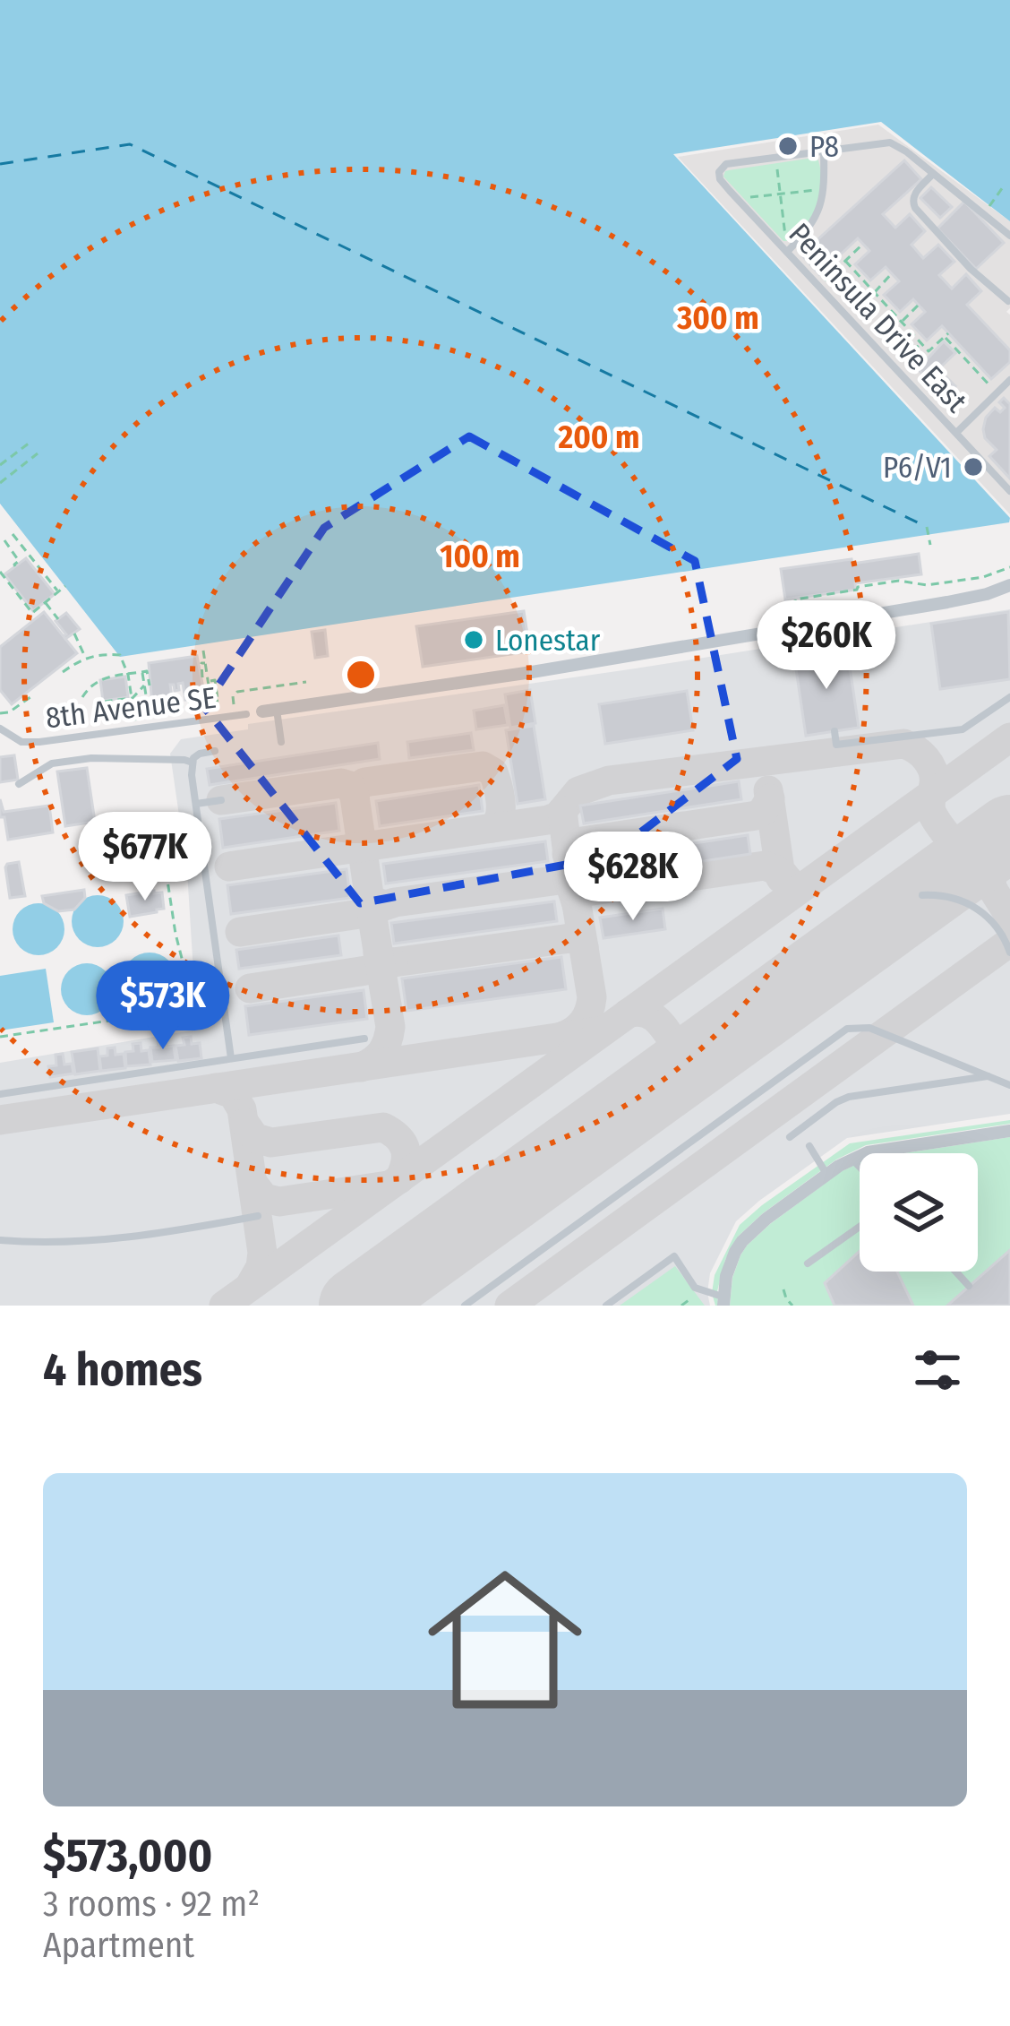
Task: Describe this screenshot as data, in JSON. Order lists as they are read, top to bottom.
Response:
{
  "streets": {
    "lane": ["Peninsula Drive East", "8th Avenue SE"]
  },
  "places": ["P8", "P6/V1", "Lonestar"],
  "page": {
    "price": [
      "$260K",
      "$677K",
      "$628K",
      "$573K"
    ],
    "heading": "4 homes",
    "list": [
      {
        "name": "$573,000",
        "note": "3 rooms · 92 m² · Apartment"
      }
    ]
  },
  "rings": ["300 m", "200 m", "100 m"]
}
